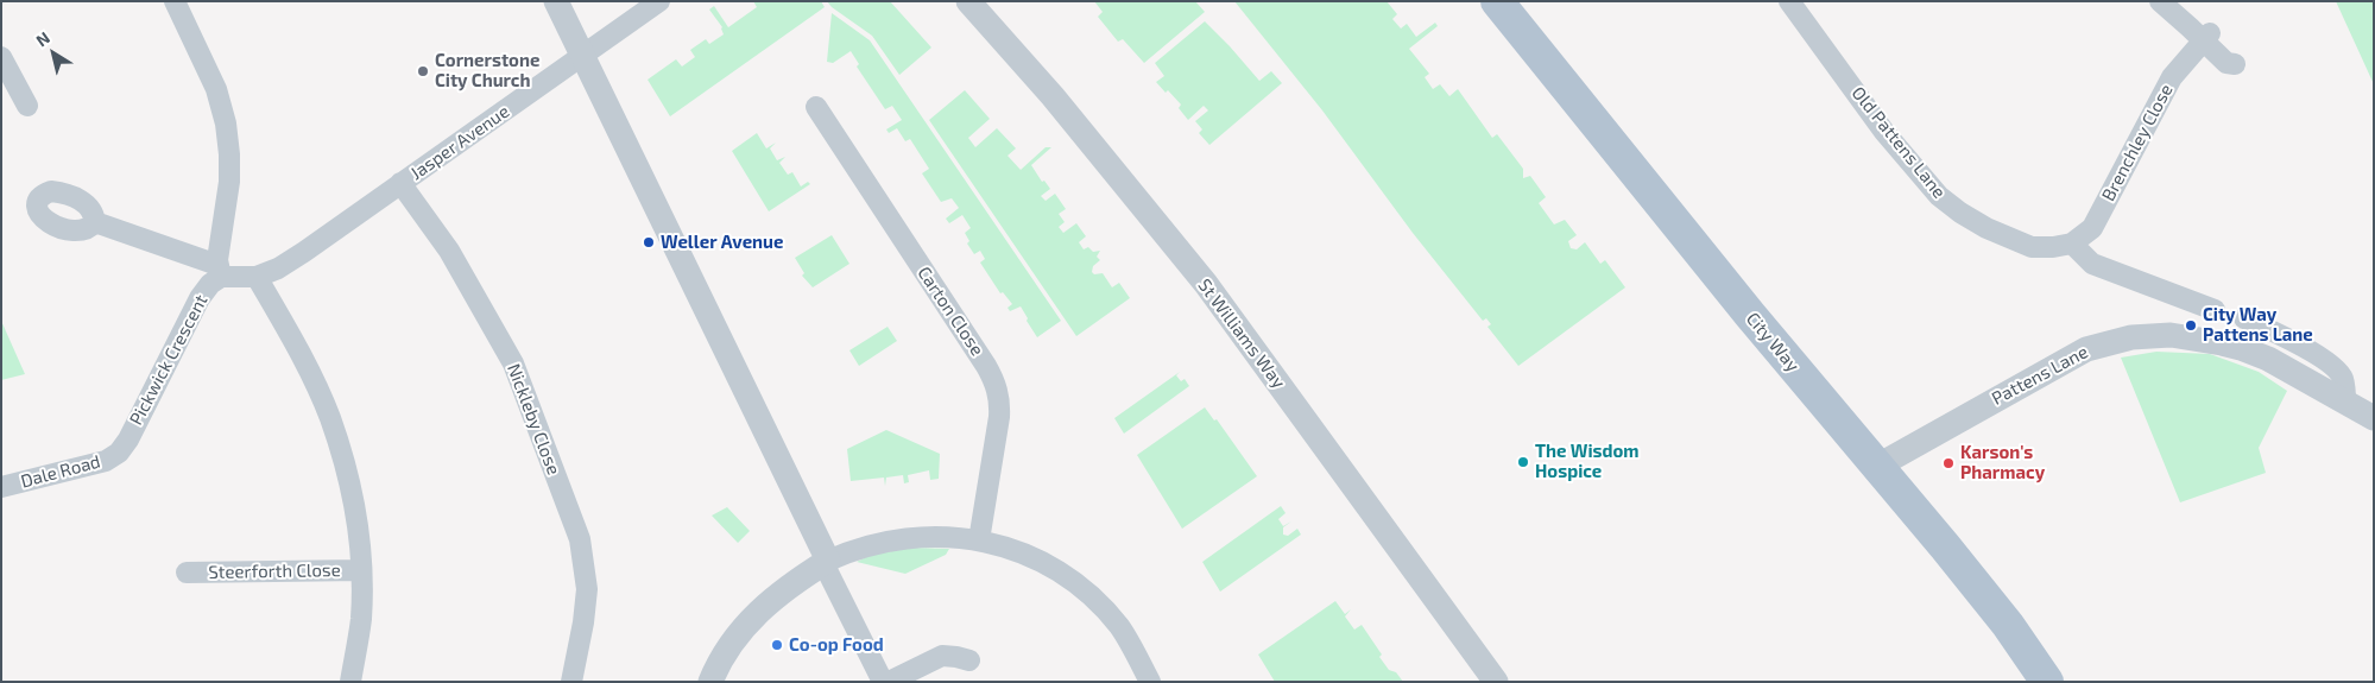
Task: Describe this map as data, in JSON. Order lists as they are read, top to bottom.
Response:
{
  "streets": {
    "main road": ["City Way"],
    "street": [
      "Jasper Avenue",
      "Old Pattens Lane",
      "Brenchley Close",
      "Carton Close",
      "St Williams Way",
      "Pickwick Crescent",
      "Pattens Lane",
      "Nickleby Close",
      "Dale Road",
      "Steerforth Close"
    ]
  },
  "crossings": [
    ["Jasper Avenue", "Nickleby Close"],
    ["Old Pattens Lane", "Brenchley Close"],
    ["City Way", "Pattens Lane"],
    ["Pickwick Crescent", "Dale Road"]
  ],
  "places": [
    "Cornerstone City Church",
    "Weller Avenue",
    "City Way Pattens Lane",
    "The Wisdom Hospice",
    "Karson's Pharmacy",
    "Co-op Food"
  ],
  "north": "top left"
}
